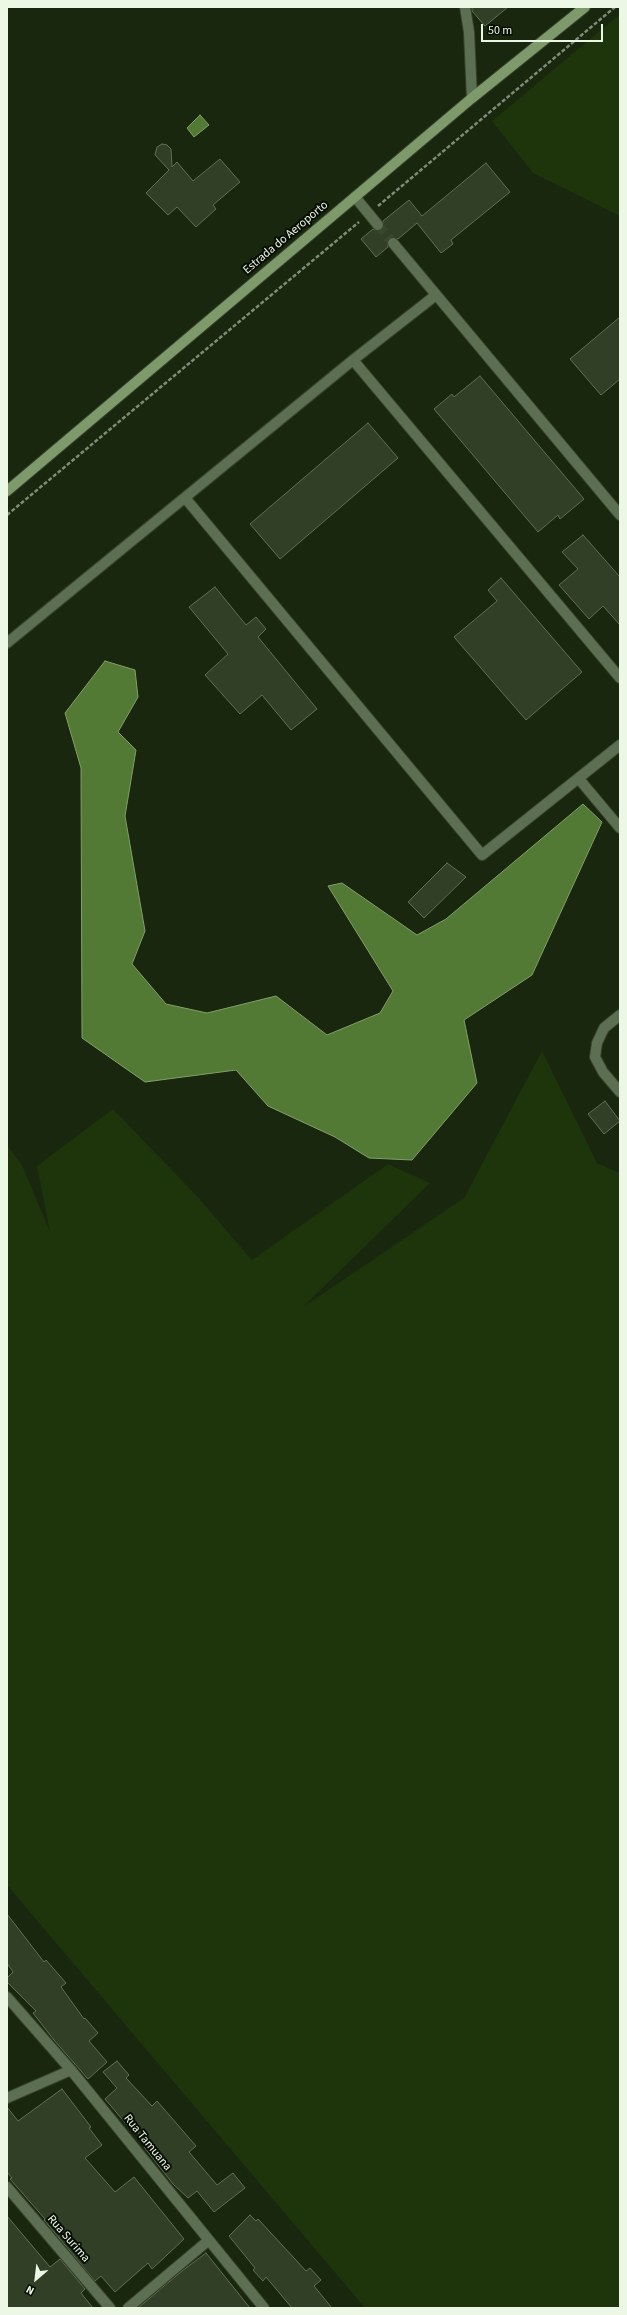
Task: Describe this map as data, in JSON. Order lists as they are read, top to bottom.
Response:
{
  "streets": {
    "street": ["Estrada do Aeroporto", "Rua Tamuana", "Rua Surima"]
  },
  "scale_bar": "50 m",
  "north": "bottom left"
}
